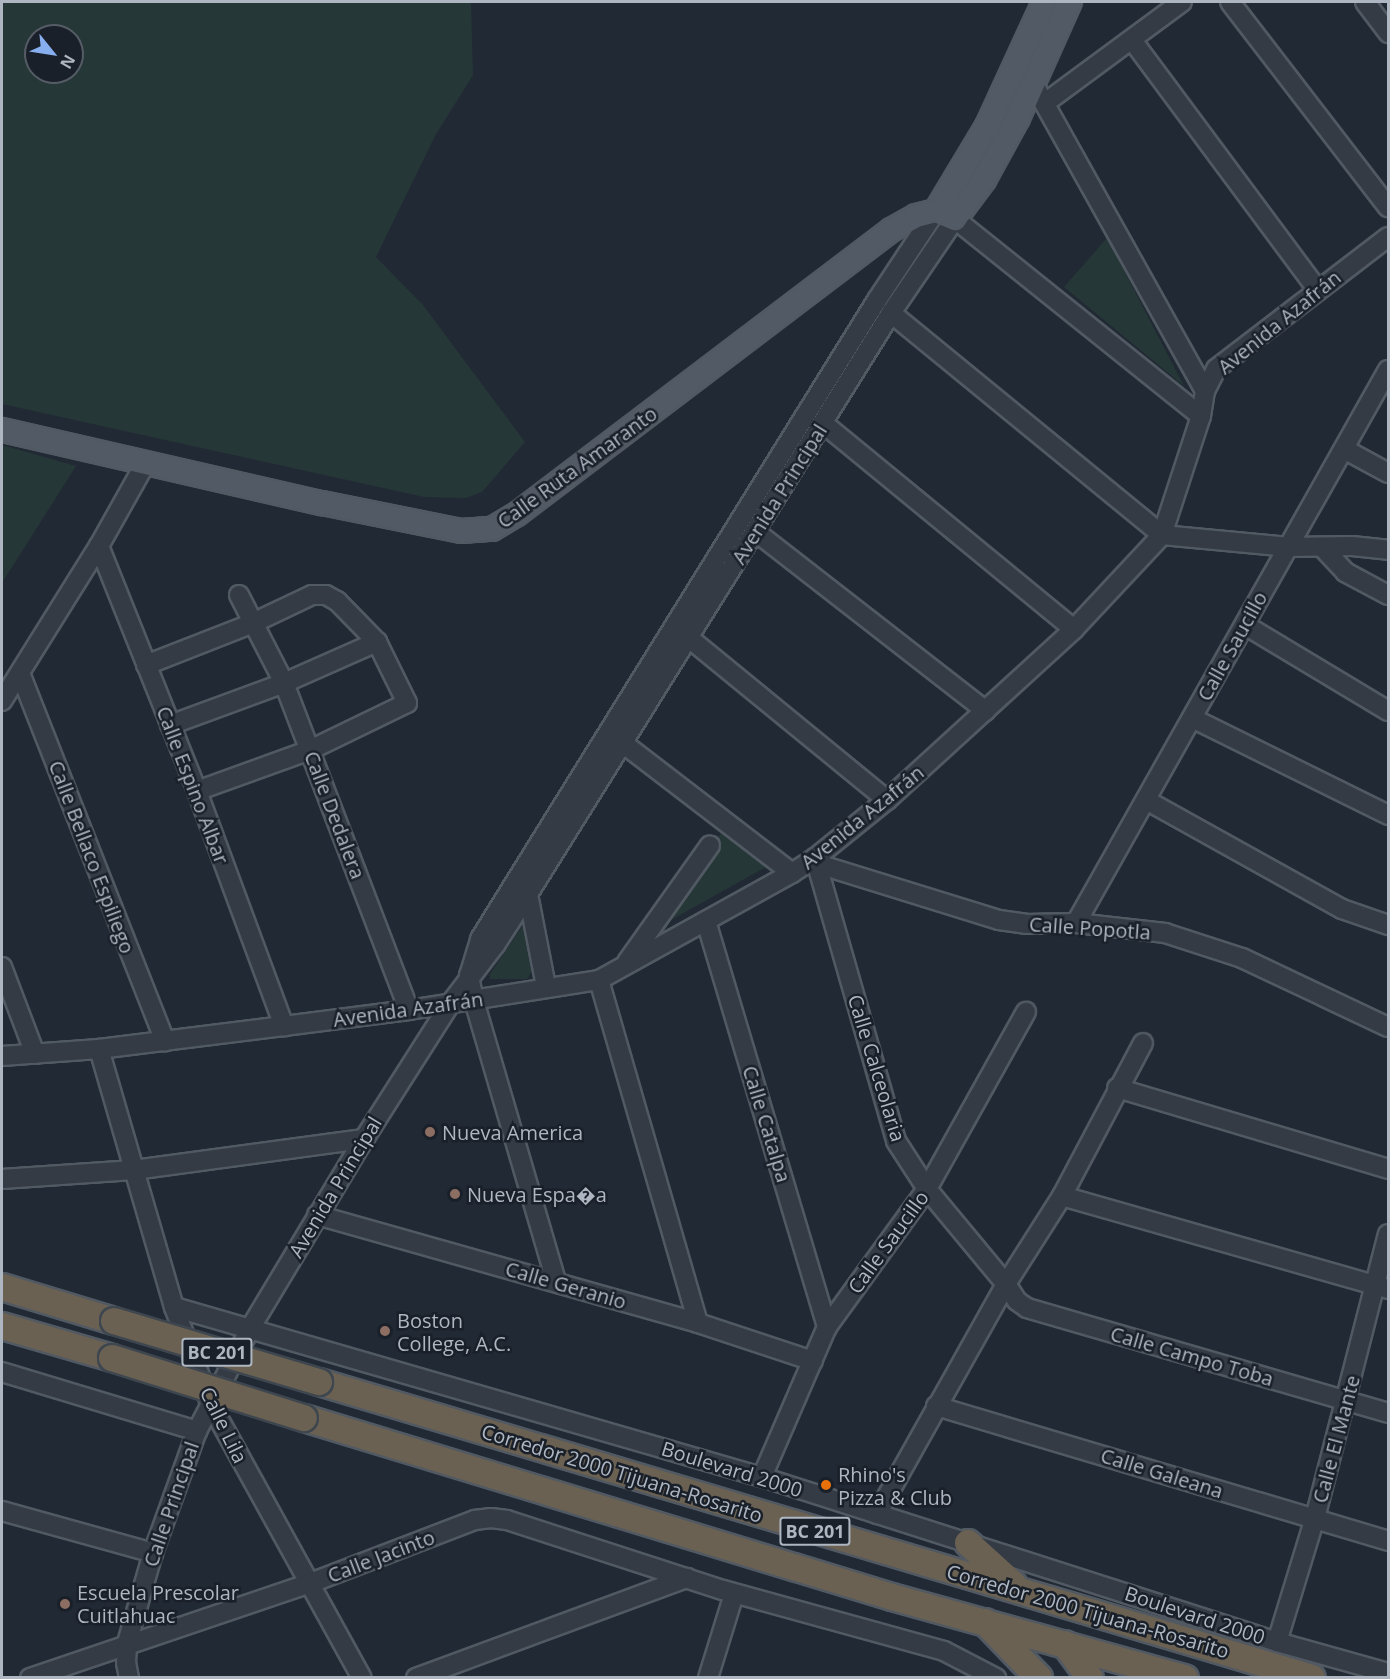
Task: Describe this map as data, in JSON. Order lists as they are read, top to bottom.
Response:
{
  "streets": {
    "highway": ["BC 201", "Corredor 2000 Tijuana-Rosarito"],
    "main road": ["Calle Ruta Amaranto", "Avenida Principal"],
    "street": [
      "Avenida Azafrán",
      "Calle Saucillo",
      "Calle Espino Albar",
      "Calle Dedalera",
      "Calle Bellaco Espiliego",
      "Calle Popotla",
      "Calle Calceolaria",
      "Calle Catalpa",
      "Calle Geranio",
      "Calle Campo Toba",
      "Calle Lila",
      "Calle El Mante",
      "Boulevard 2000",
      "Calle Galeana",
      "Calle Principal",
      "Calle Jacinto"
    ]
  },
  "crossings": [
    ["Avenida Azafrán", "Avenida Principal"],
    ["Avenida Azafrán", "Calle Espino Albar"],
    ["Avenida Azafrán", "Calle Dedalera"],
    ["Avenida Azafrán", "Calle Bellaco Espiliego"],
    ["Avenida Azafrán", "Calle Popotla"],
    ["Avenida Azafrán", "Calle Calceolaria"],
    ["Avenida Azafrán", "Calle Catalpa"],
    ["Avenida Azafrán", "Calle Lila"],
    ["Calle Ruta Amaranto", "Avenida Principal"],
    ["Avenida Principal", "Calle Geranio"],
    ["Avenida Principal", "Calle Lila"],
    ["Avenida Principal", "Boulevard 2000"],
    ["Avenida Principal", "Calle Principal"],
    ["Calle Saucillo", "Calle Popotla"],
    ["Calle Saucillo", "Calle Calceolaria"],
    ["Calle Saucillo", "Calle Catalpa"],
    ["Calle Saucillo", "Calle Geranio"],
    ["Calle Saucillo", "Boulevard 2000"],
    ["Calle Popotla", "Calle Calceolaria"],
    ["Calle Calceolaria", "Calle Campo Toba"],
    ["Calle Campo Toba", "Calle El Mante"],
    ["Calle Lila", "Boulevard 2000"],
    ["Calle Lila", "Calle Principal"],
    ["Calle Lila", "Calle Jacinto"],
    ["Calle El Mante", "Boulevard 2000"],
    ["Calle El Mante", "Calle Galeana"],
    ["Calle Principal", "Calle Jacinto"]
  ],
  "places": [
    "Nueva America",
    "Nueva Espa�a",
    "Boston College, A.C.",
    "Rhino's Pizza & Club",
    "Escuela Prescolar Cuitlahuac"
  ],
  "north": "bottom right"
}
